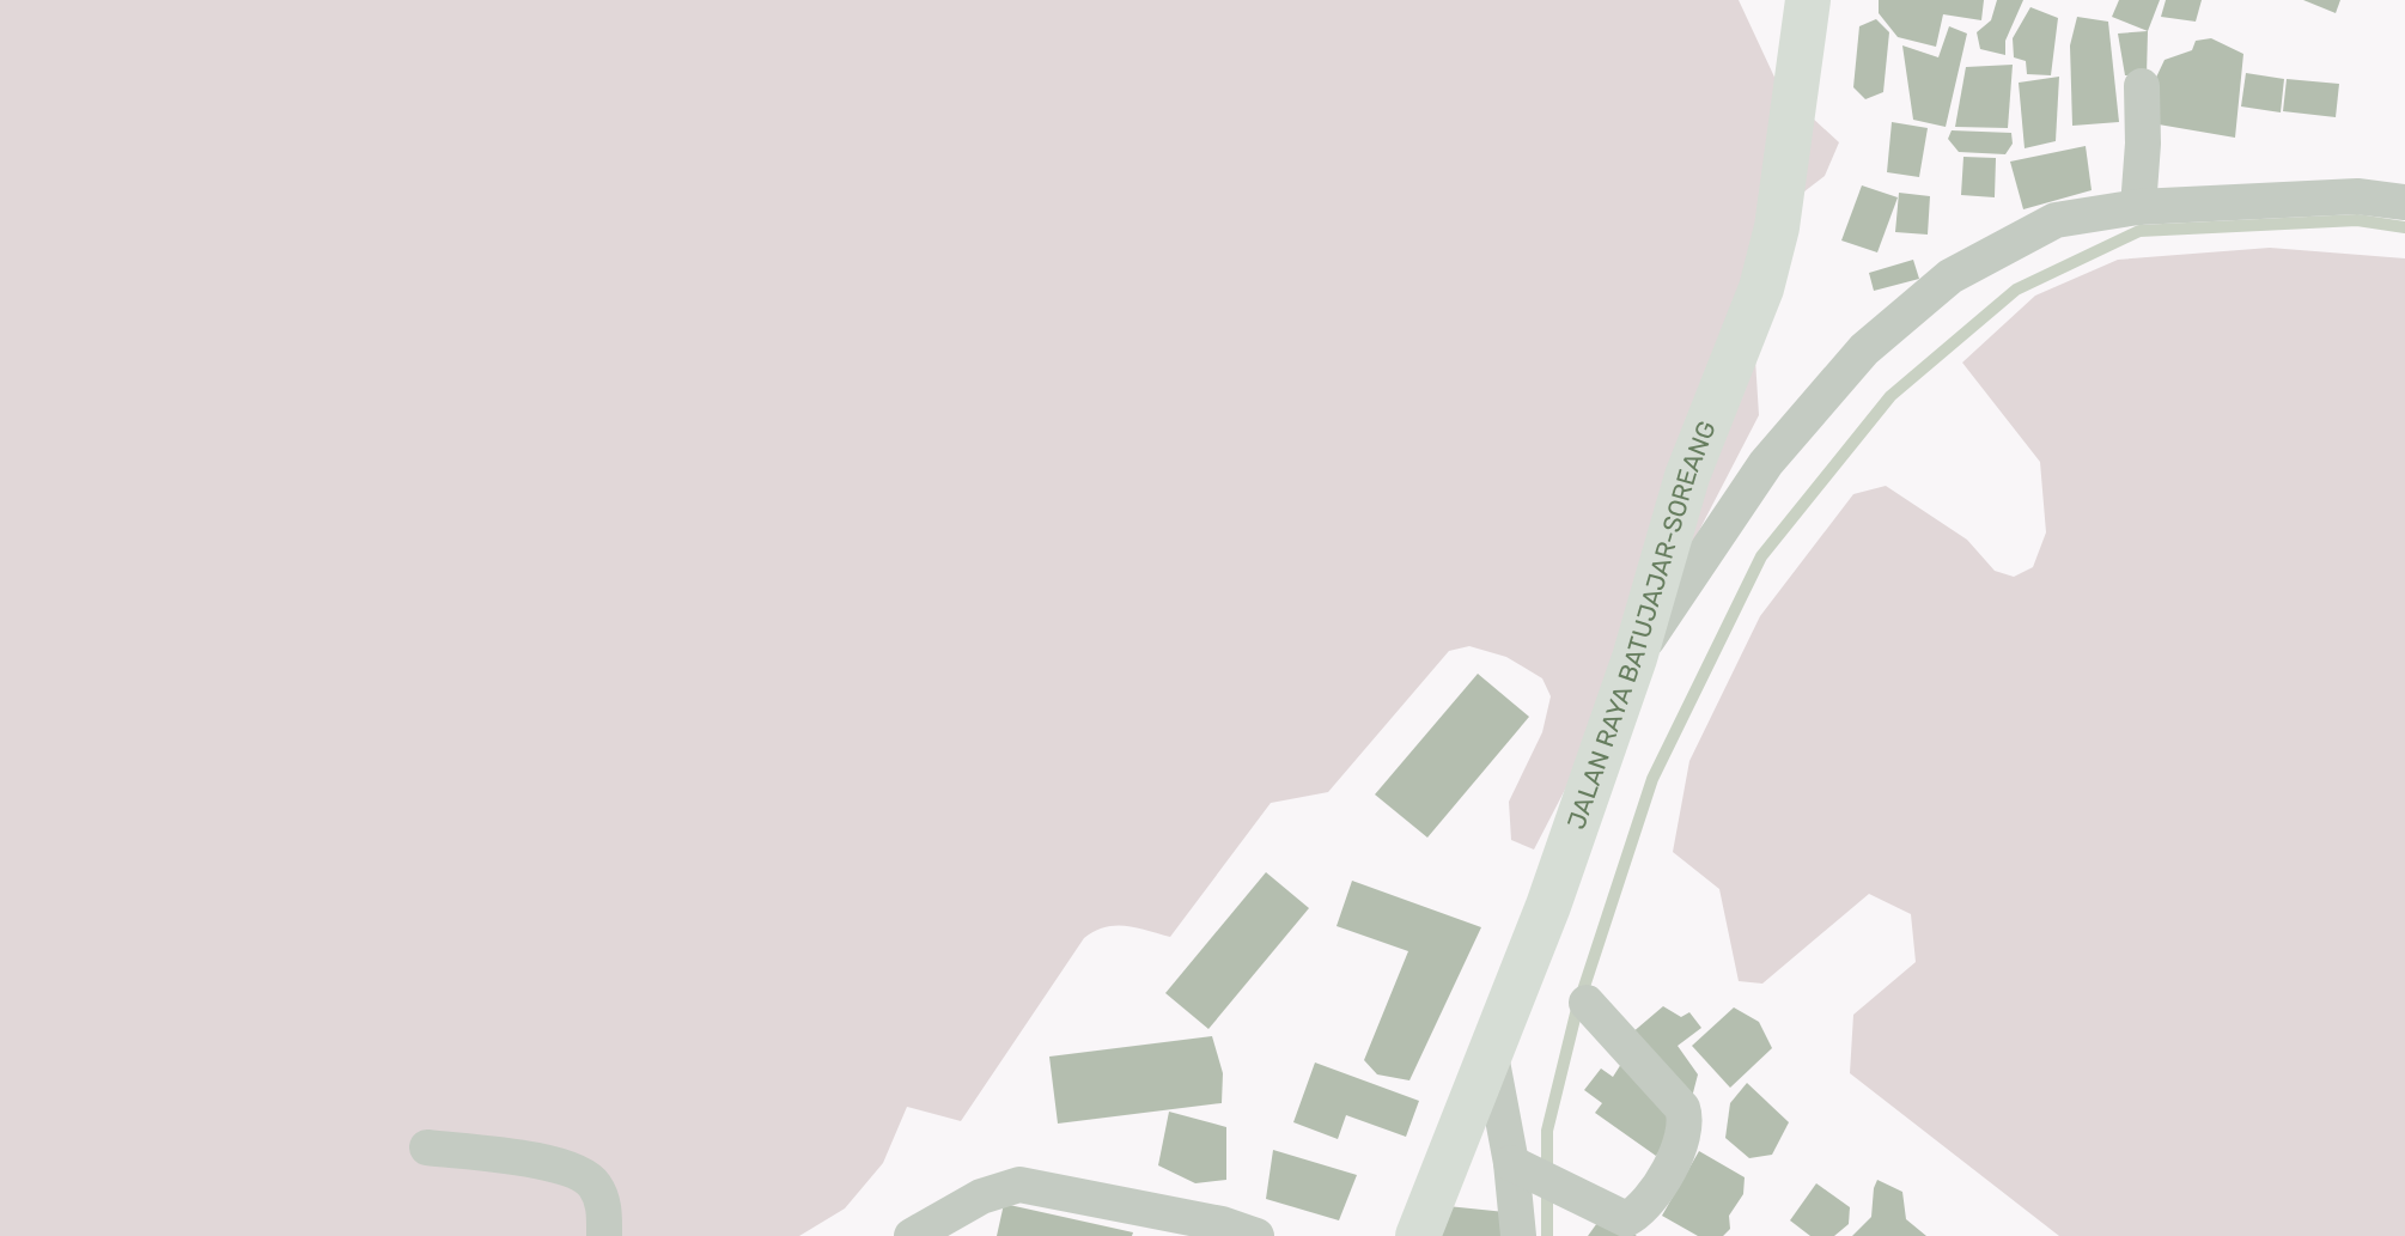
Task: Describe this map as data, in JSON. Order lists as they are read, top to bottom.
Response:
{
  "streets": {
    "highway": ["JALAN RAYA BATUJAJAR-SOREANG"]
  }
}
